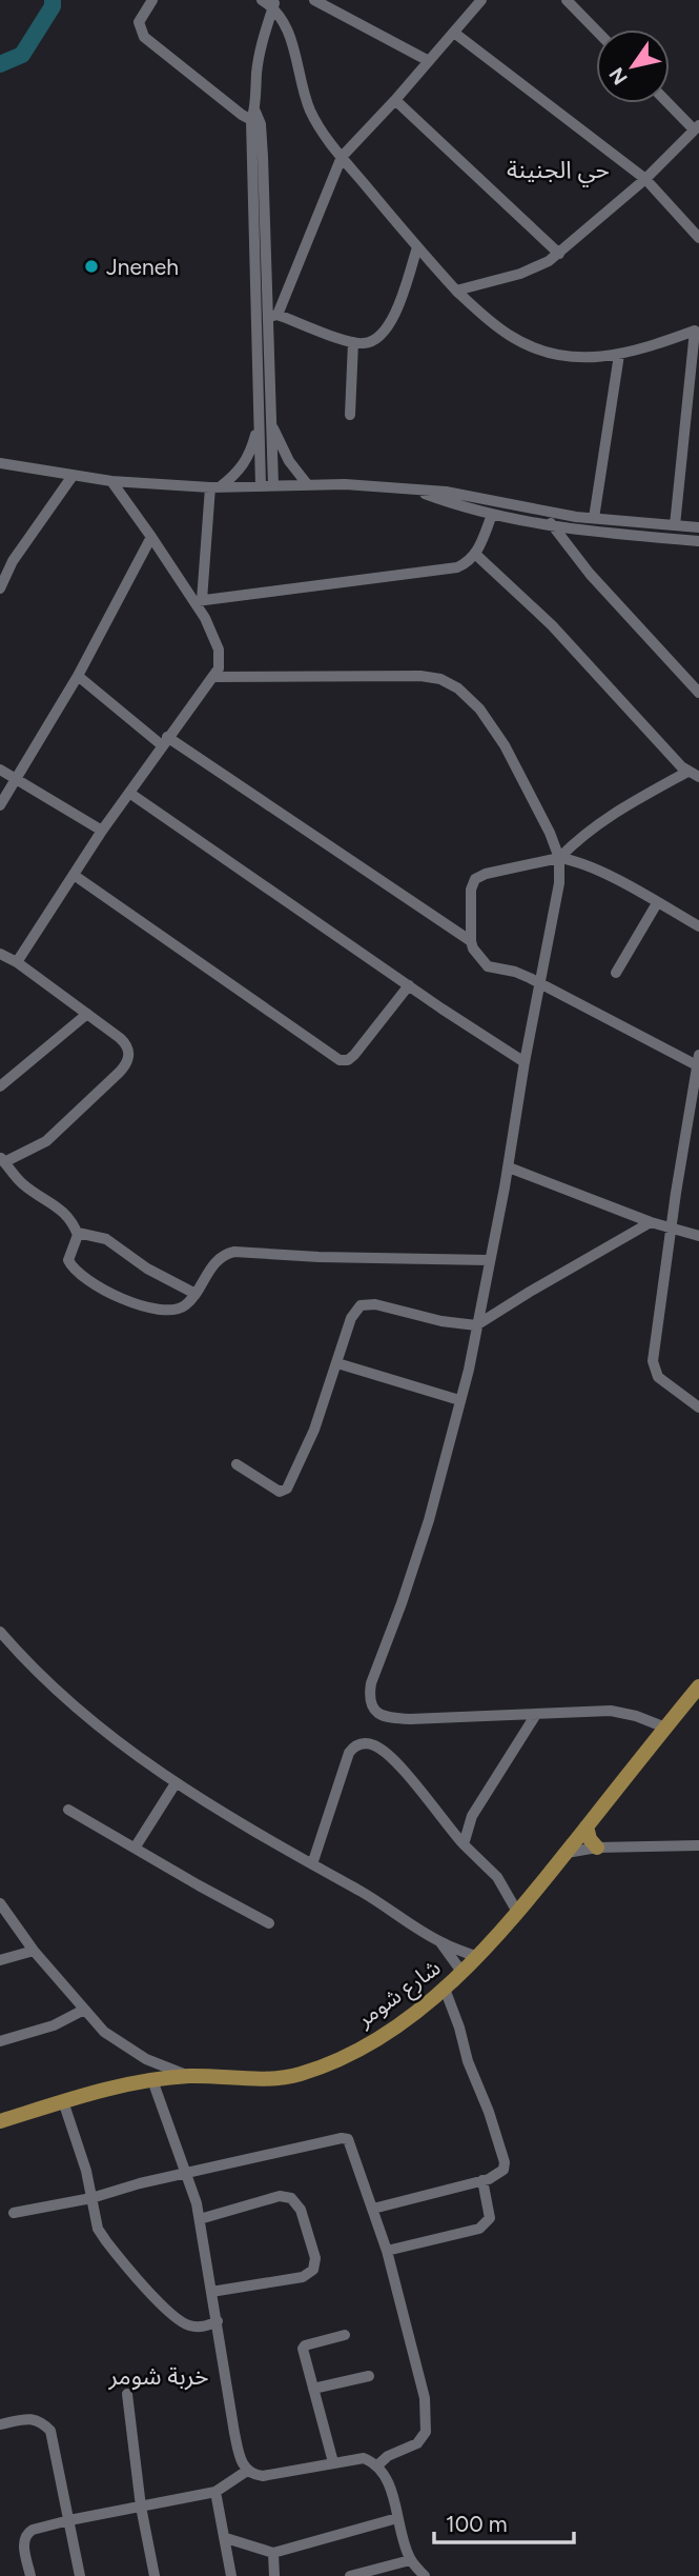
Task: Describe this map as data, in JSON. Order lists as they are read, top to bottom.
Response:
{
  "streets": {
    "main road": ["شارع شومر"]
  },
  "districts": ["حي الجنينة", "خربة شومر"],
  "places": ["Jneneh"],
  "scale_bar": "100 m",
  "north": "bottom left"
}
